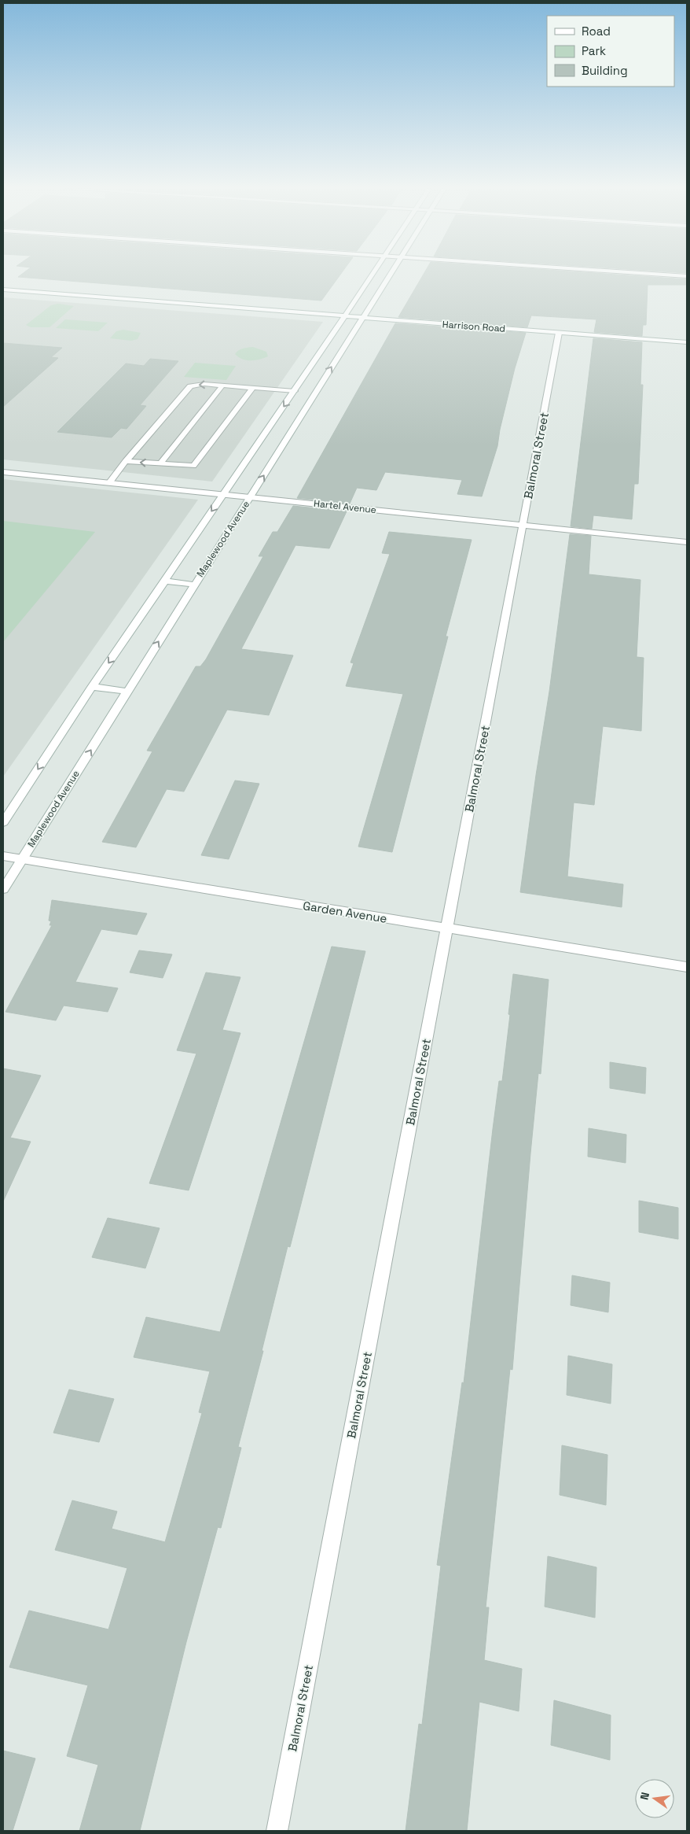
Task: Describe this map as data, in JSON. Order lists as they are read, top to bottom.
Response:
{
  "streets": {
    "street": [
      "Harrison Road",
      "Balmoral Street",
      "Hartel Avenue",
      "Maplewood Avenue",
      "Garden Avenue"
    ]
  },
  "crossings": [
    ["Harrison Road", "Balmoral Street"],
    ["Harrison Road", "Maplewood Avenue"],
    ["Balmoral Street", "Hartel Avenue"],
    ["Balmoral Street", "Garden Avenue"],
    ["Hartel Avenue", "Maplewood Avenue"],
    ["Maplewood Avenue", "Garden Avenue"]
  ],
  "legend": ["Road", "Park", "Building"],
  "north": "left"
}
